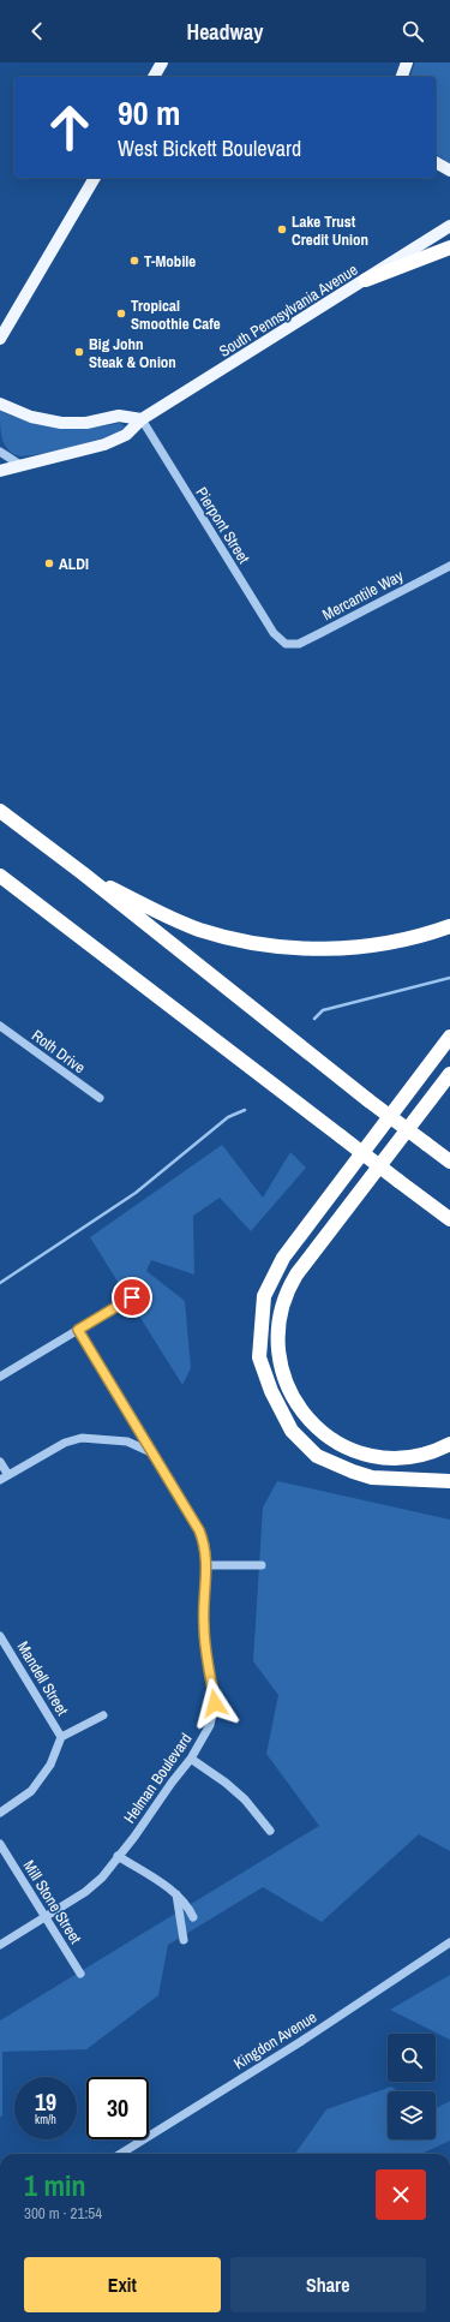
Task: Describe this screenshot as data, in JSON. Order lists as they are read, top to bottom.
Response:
{
  "streets": {
    "main road": ["South Pennsylvania Avenue"],
    "street": [
      "Pierpont Street",
      "Mercantile Way",
      "Roth Drive",
      "Mandell Street",
      "Helman Boulevard",
      "Mill Stone Street",
      "Kingdon Avenue"
    ]
  },
  "crossings": [
    ["South Pennsylvania Avenue", "Pierpont Street"],
    ["Pierpont Street", "Mercantile Way"],
    ["Helman Boulevard", "Mill Stone Street"]
  ],
  "places": [
    "Lake Trust Credit Union",
    "T-Mobile",
    "Tropical Smoothie Cafe",
    "Big John Steak & Onion",
    "ALDI"
  ],
  "page": {
    "header": "Headway",
    "turn": ["90 m", "West Bickett Boulevard"],
    "speed": "19 km/h",
    "limit": "30",
    "heading": ["1 min", "300 m · 21:54"],
    "buttons": ["Exit", "Share"]
  }
}
